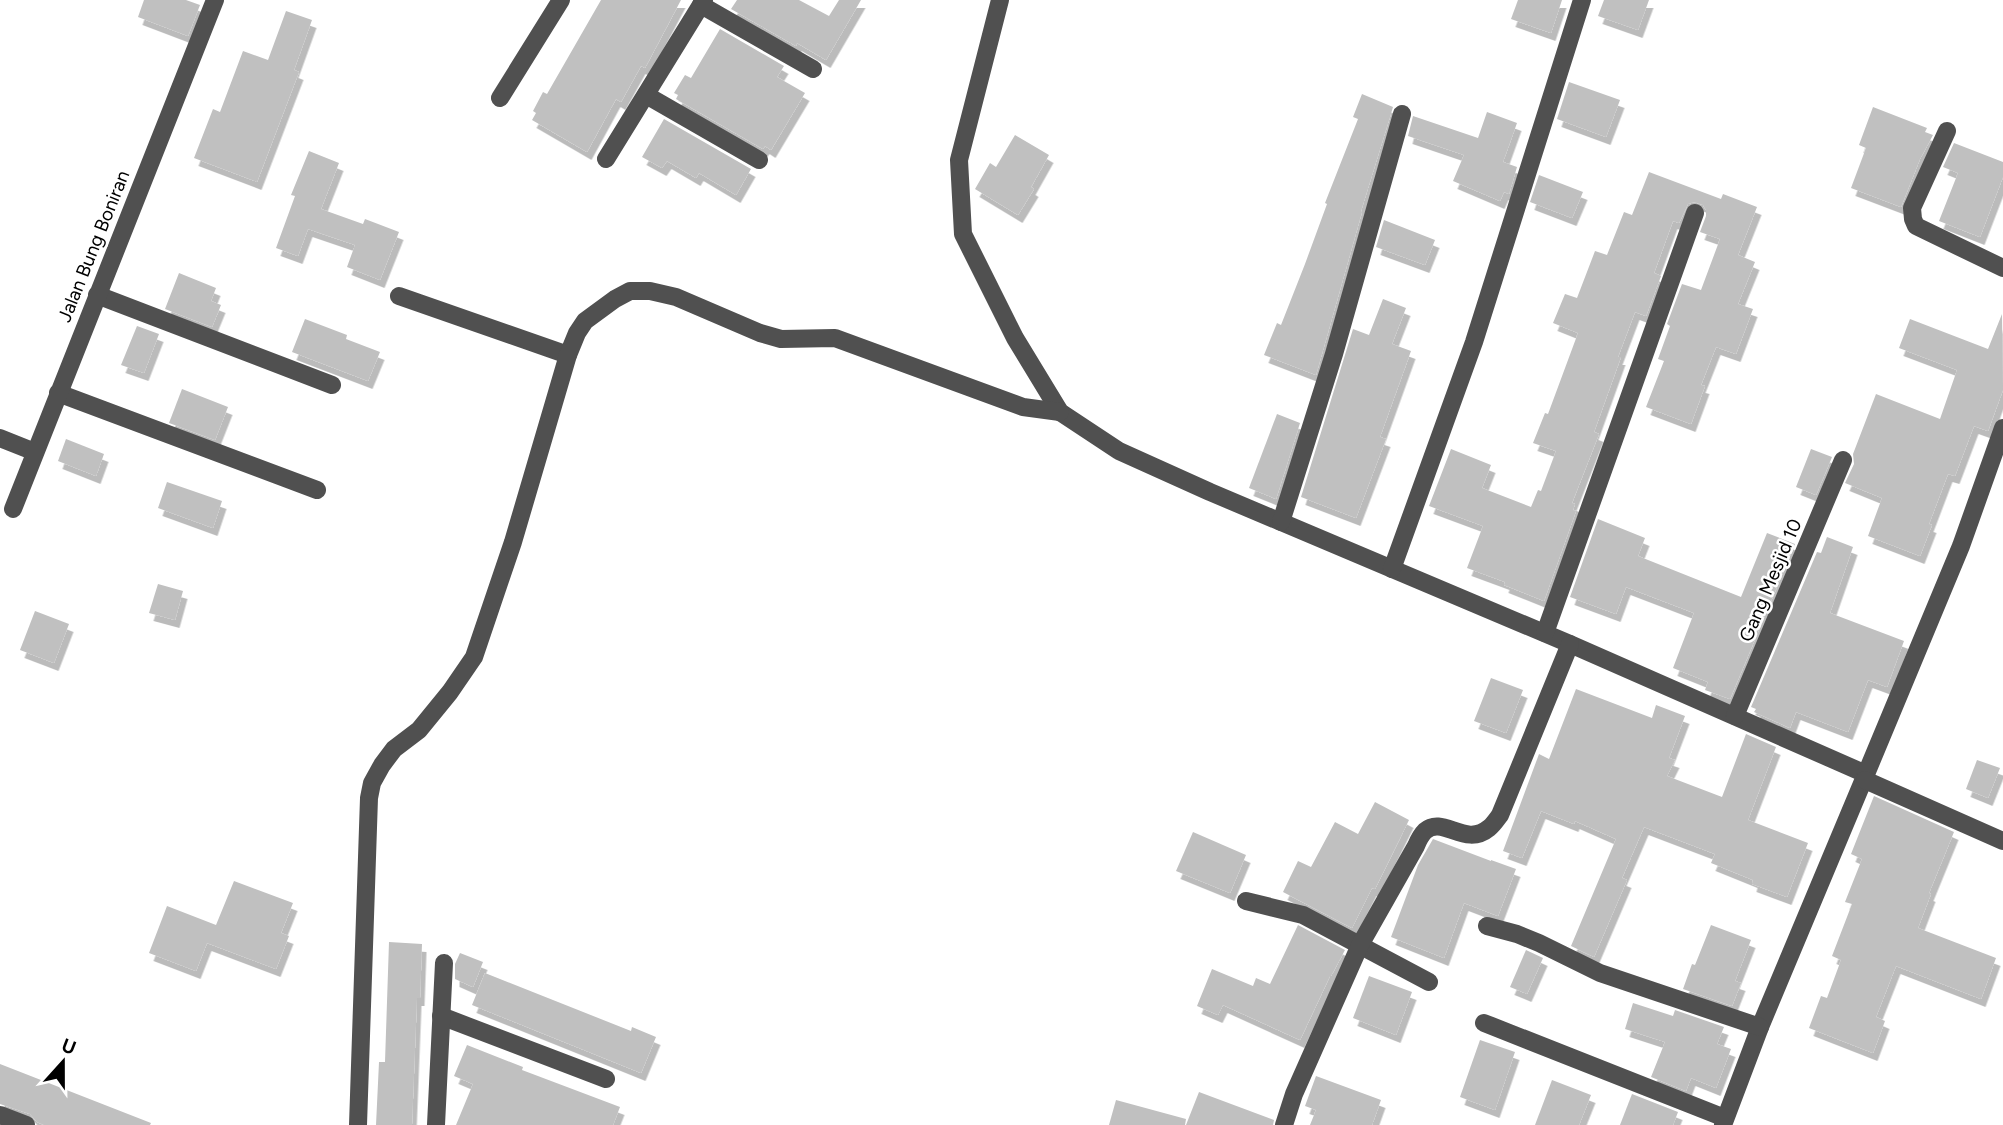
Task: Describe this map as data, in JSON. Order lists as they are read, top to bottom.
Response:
{
  "streets": {
    "street": ["Jalan Bung Boniran", "Gang Mesjid 10"]
  },
  "north": "top"
}
